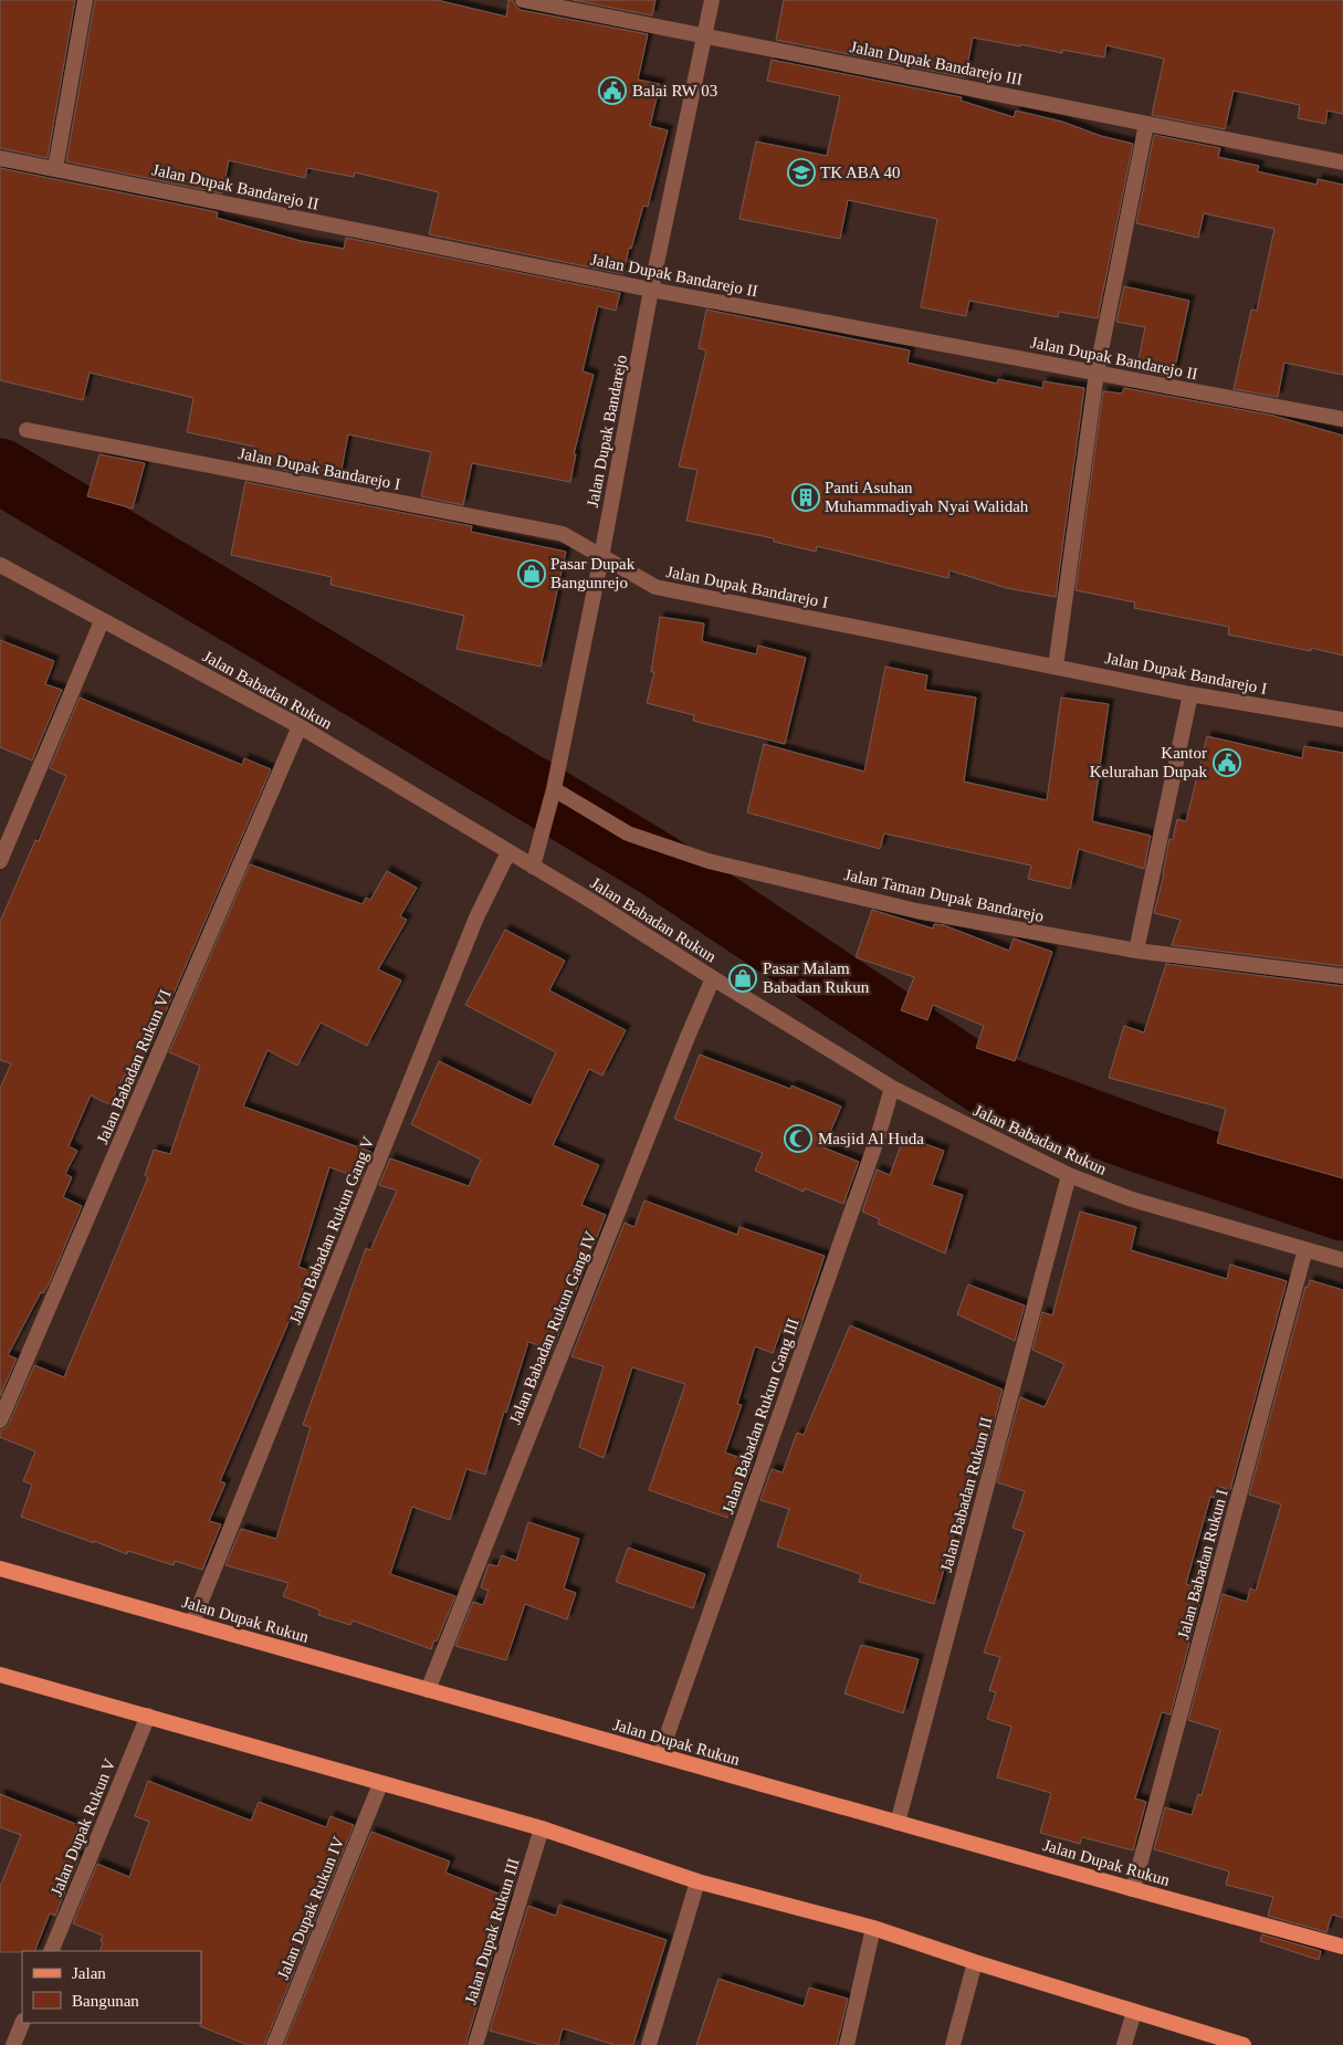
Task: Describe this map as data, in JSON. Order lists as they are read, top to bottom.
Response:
{
  "streets": {
    "main road": ["Jalan Dupak Rukun"],
    "street": [
      "Jalan Dupak Bandarejo III",
      "Jalan Dupak Bandarejo II",
      "Jalan Dupak Bandarejo",
      "Jalan Dupak Bandarejo I",
      "Jalan Babadan Rukun",
      "Jalan Taman Dupak Bandarejo",
      "Jalan Babadan Rukun VI",
      "Jalan Babadan Rukun Gang V",
      "Jalan Babadan Rukun Gang IV",
      "Jalan Babadan Rukun Gang III",
      "Jalan Babadan Rukun II",
      "Jalan Babadan Rukun I",
      "Jalan Dupak Rukun V",
      "Jalan Dupak Rukun IV",
      "Jalan Dupak Rukun III"
    ]
  },
  "crossings": [
    ["Jalan Dupak Bandarejo III", "Jalan Dupak Bandarejo"],
    ["Jalan Dupak Bandarejo II", "Jalan Dupak Bandarejo"],
    ["Jalan Dupak Bandarejo", "Jalan Dupak Bandarejo I"],
    ["Jalan Dupak Bandarejo", "Jalan Babadan Rukun"],
    ["Jalan Dupak Bandarejo", "Jalan Taman Dupak Bandarejo"],
    ["Jalan Babadan Rukun", "Jalan Babadan Rukun VI"],
    ["Jalan Babadan Rukun", "Jalan Babadan Rukun Gang V"],
    ["Jalan Babadan Rukun", "Jalan Babadan Rukun Gang IV"],
    ["Jalan Babadan Rukun", "Jalan Babadan Rukun Gang III"],
    ["Jalan Babadan Rukun", "Jalan Babadan Rukun II"],
    ["Jalan Babadan Rukun", "Jalan Babadan Rukun I"],
    ["Jalan Babadan Rukun Gang V", "Jalan Dupak Rukun"],
    ["Jalan Babadan Rukun Gang IV", "Jalan Dupak Rukun"],
    ["Jalan Babadan Rukun Gang III", "Jalan Dupak Rukun"],
    ["Jalan Babadan Rukun II", "Jalan Dupak Rukun"],
    ["Jalan Babadan Rukun I", "Jalan Dupak Rukun"]
  ],
  "places": {
    "public building": ["Balai RW 03", "Kantor Kelurahan Dupak"],
    "school or university": ["TK ABA 40"],
    "building": ["Panti Asuhan Muhammadiyah Nyai Walidah"],
    "shop": ["Pasar Dupak Bangunrejo", "Pasar Malam Babadan Rukun"],
    "mosque": ["Masjid Al Huda"]
  },
  "legend": ["Jalan", "Bangunan"]
}
